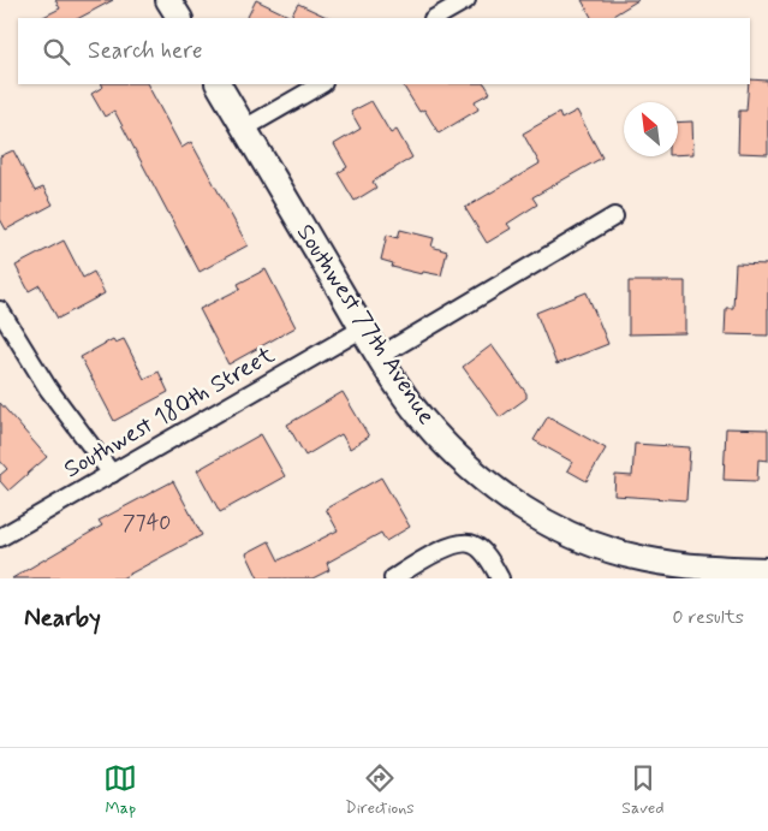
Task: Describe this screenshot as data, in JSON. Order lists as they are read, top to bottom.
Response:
{
  "streets": {
    "street": ["Southwest 77th Avenue", "Southwest 180th Street"]
  },
  "crossings": [
    ["Southwest 77th Avenue", "Southwest 180th Street"]
  ],
  "house_numbers": ["7740"],
  "north": "top left",
  "page": {
    "search": "Search here",
    "heading": ["Nearby", "0 results"],
    "nav": ["Map", "Directions", "Saved"]
  }
}
